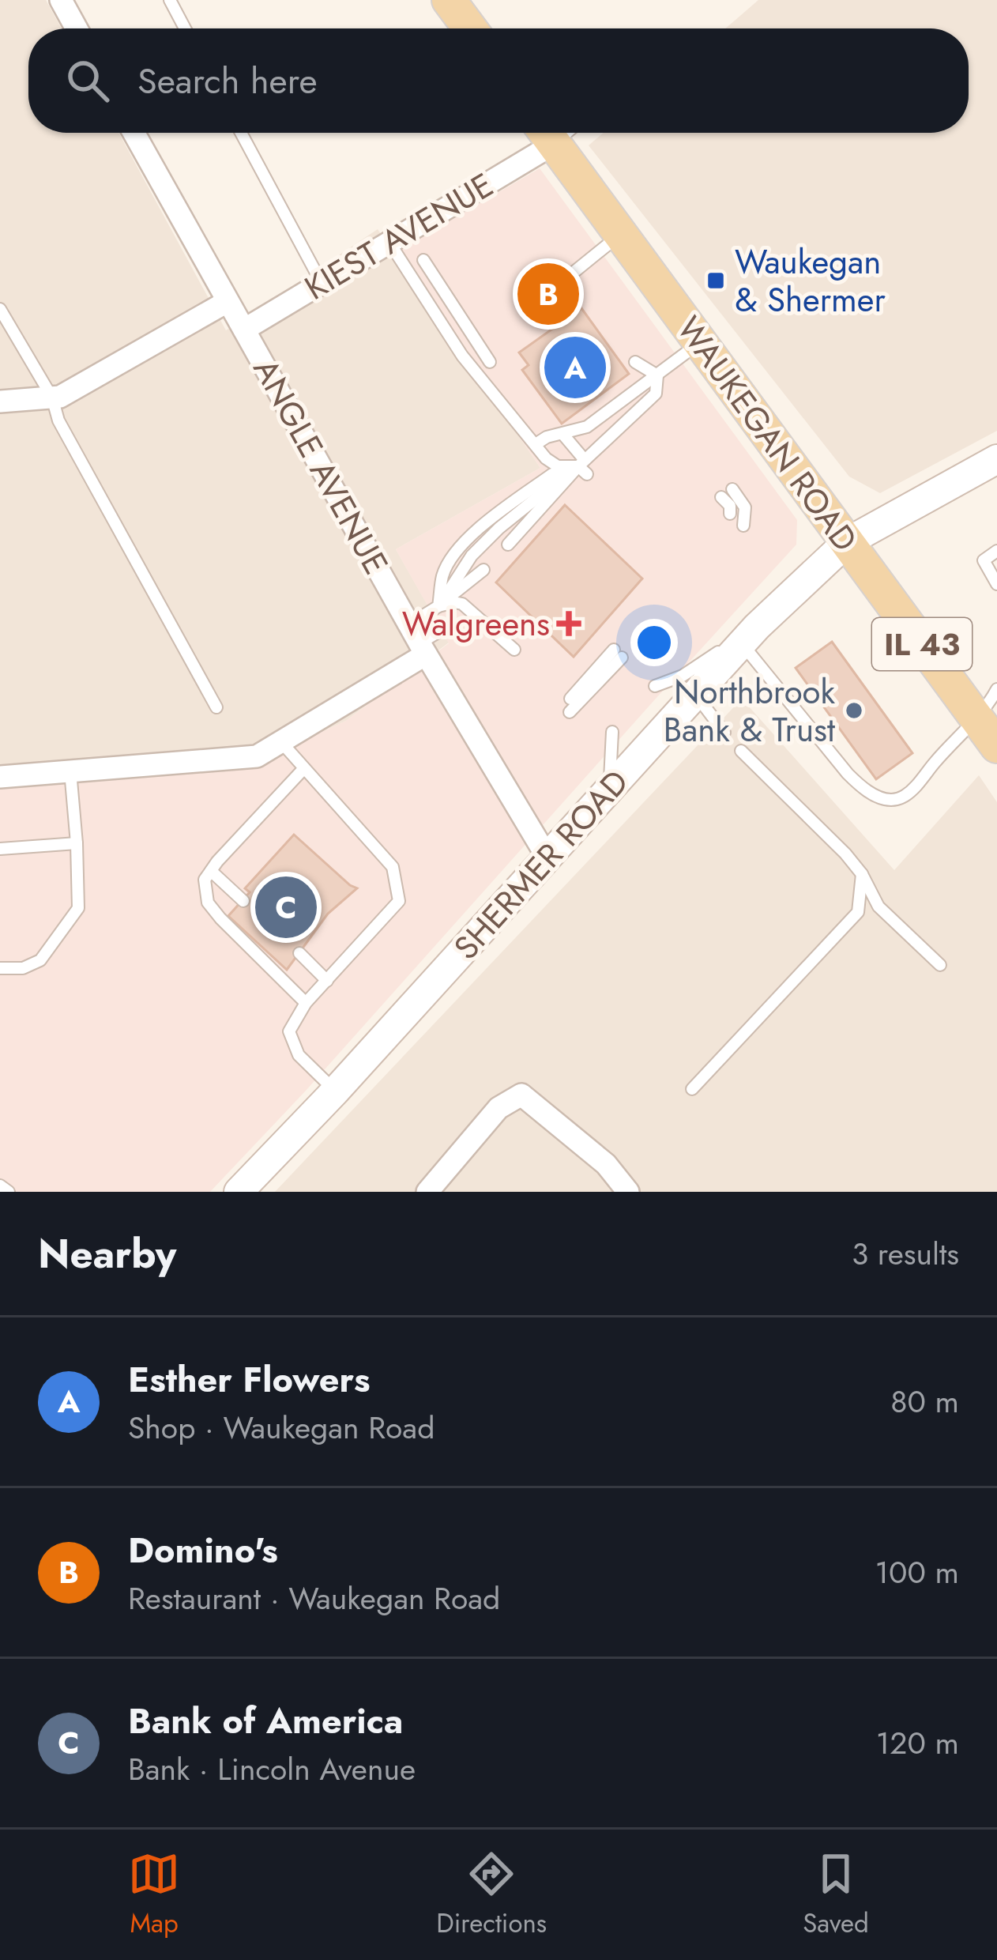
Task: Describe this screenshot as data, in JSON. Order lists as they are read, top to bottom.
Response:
{
  "streets": {
    "main road": ["WAUKEGAN ROAD", "IL 43", "SHERMER ROAD"],
    "street": ["KIEST AVENUE", "ANGLE AVENUE"]
  },
  "crossings": [
    ["KIEST AVENUE", "ANGLE AVENUE"],
    ["WAUKEGAN ROAD", "SHERMER ROAD"],
    ["ANGLE AVENUE", "SHERMER ROAD"]
  ],
  "places": {
    "transit": ["Waukegan & Shermer"],
    "health": ["Walgreens"],
    "other": ["Northbrook Bank & Trust"]
  },
  "page": {
    "search": "Search here",
    "pins": ["B", "A", "C"],
    "heading": ["Nearby", "3 results"],
    "list": [
      {
        "mark": "A",
        "name": "Esther Flowers",
        "note": "Shop · Waukegan Road",
        "value": "80 m"
      },
      {
        "mark": "B",
        "name": "Domino's",
        "note": "Restaurant · Waukegan Road",
        "value": "100 m"
      },
      {
        "mark": "C",
        "name": "Bank of America",
        "note": "Bank · Lincoln Avenue",
        "value": "120 m"
      }
    ],
    "nav": ["Map", "Directions", "Saved"]
  }
}
